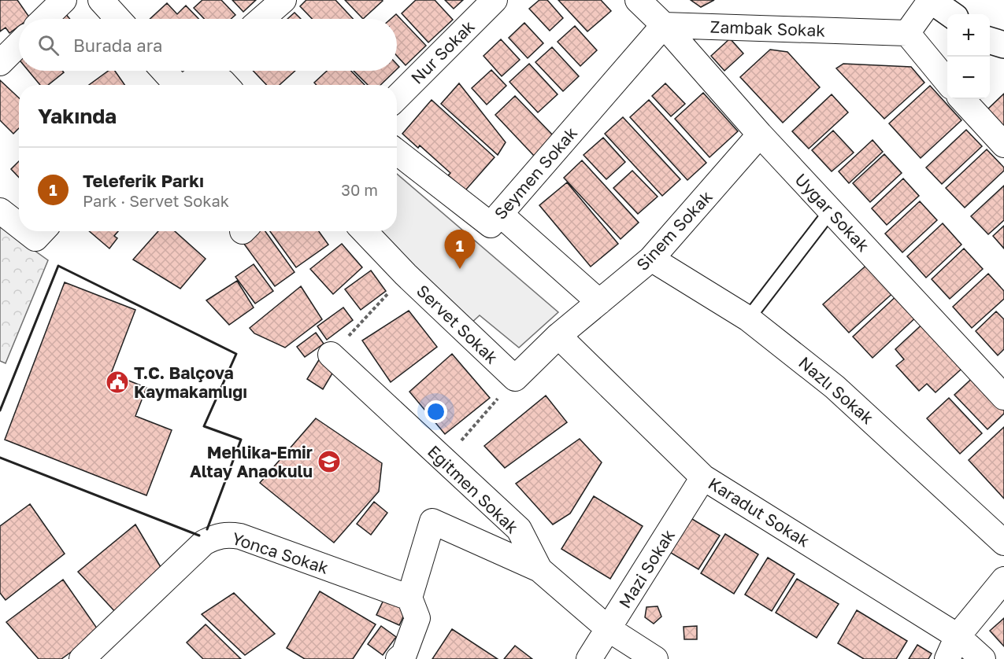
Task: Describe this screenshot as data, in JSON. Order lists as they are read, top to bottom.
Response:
{
  "streets": {
    "street": [
      "Zambak Sokak",
      "Nur Sokak",
      "Seymen Sokak",
      "Uygar Sokak",
      "Sinem Sokak",
      "Servet Sokak",
      "Nazlı Sokak",
      "Eğitmen Sokak",
      "Karadut Sokak",
      "Yonca Sokak",
      "Mazi Sokak"
    ]
  },
  "crossings": [
    ["Zambak Sokak", "Seymen Sokak"],
    ["Zambak Sokak", "Uygar Sokak"],
    ["Seymen Sokak", "Uygar Sokak"],
    ["Uygar Sokak", "Sinem Sokak"],
    ["Sinem Sokak", "Nazlı Sokak"],
    ["Sinem Sokak", "Karadut Sokak"],
    ["Eğitmen Sokak", "Mazi Sokak"],
    ["Karadut Sokak", "Mazi Sokak"]
  ],
  "places": {
    "public building": ["T.C. Balçova Kaymakamlığı"],
    "school or university": ["Mehlika-Emir Altay Anaokulu"]
  },
  "page": {
    "map_buttons": ["+", "−"],
    "search": "Burada ara",
    "heading": "Yakında",
    "list": [
      {
        "mark": "1",
        "name": "Teleferik Parkı",
        "note": "Park · Servet Sokak",
        "value": "30 m"
      }
    ],
    "pins": "1"
  }
}
